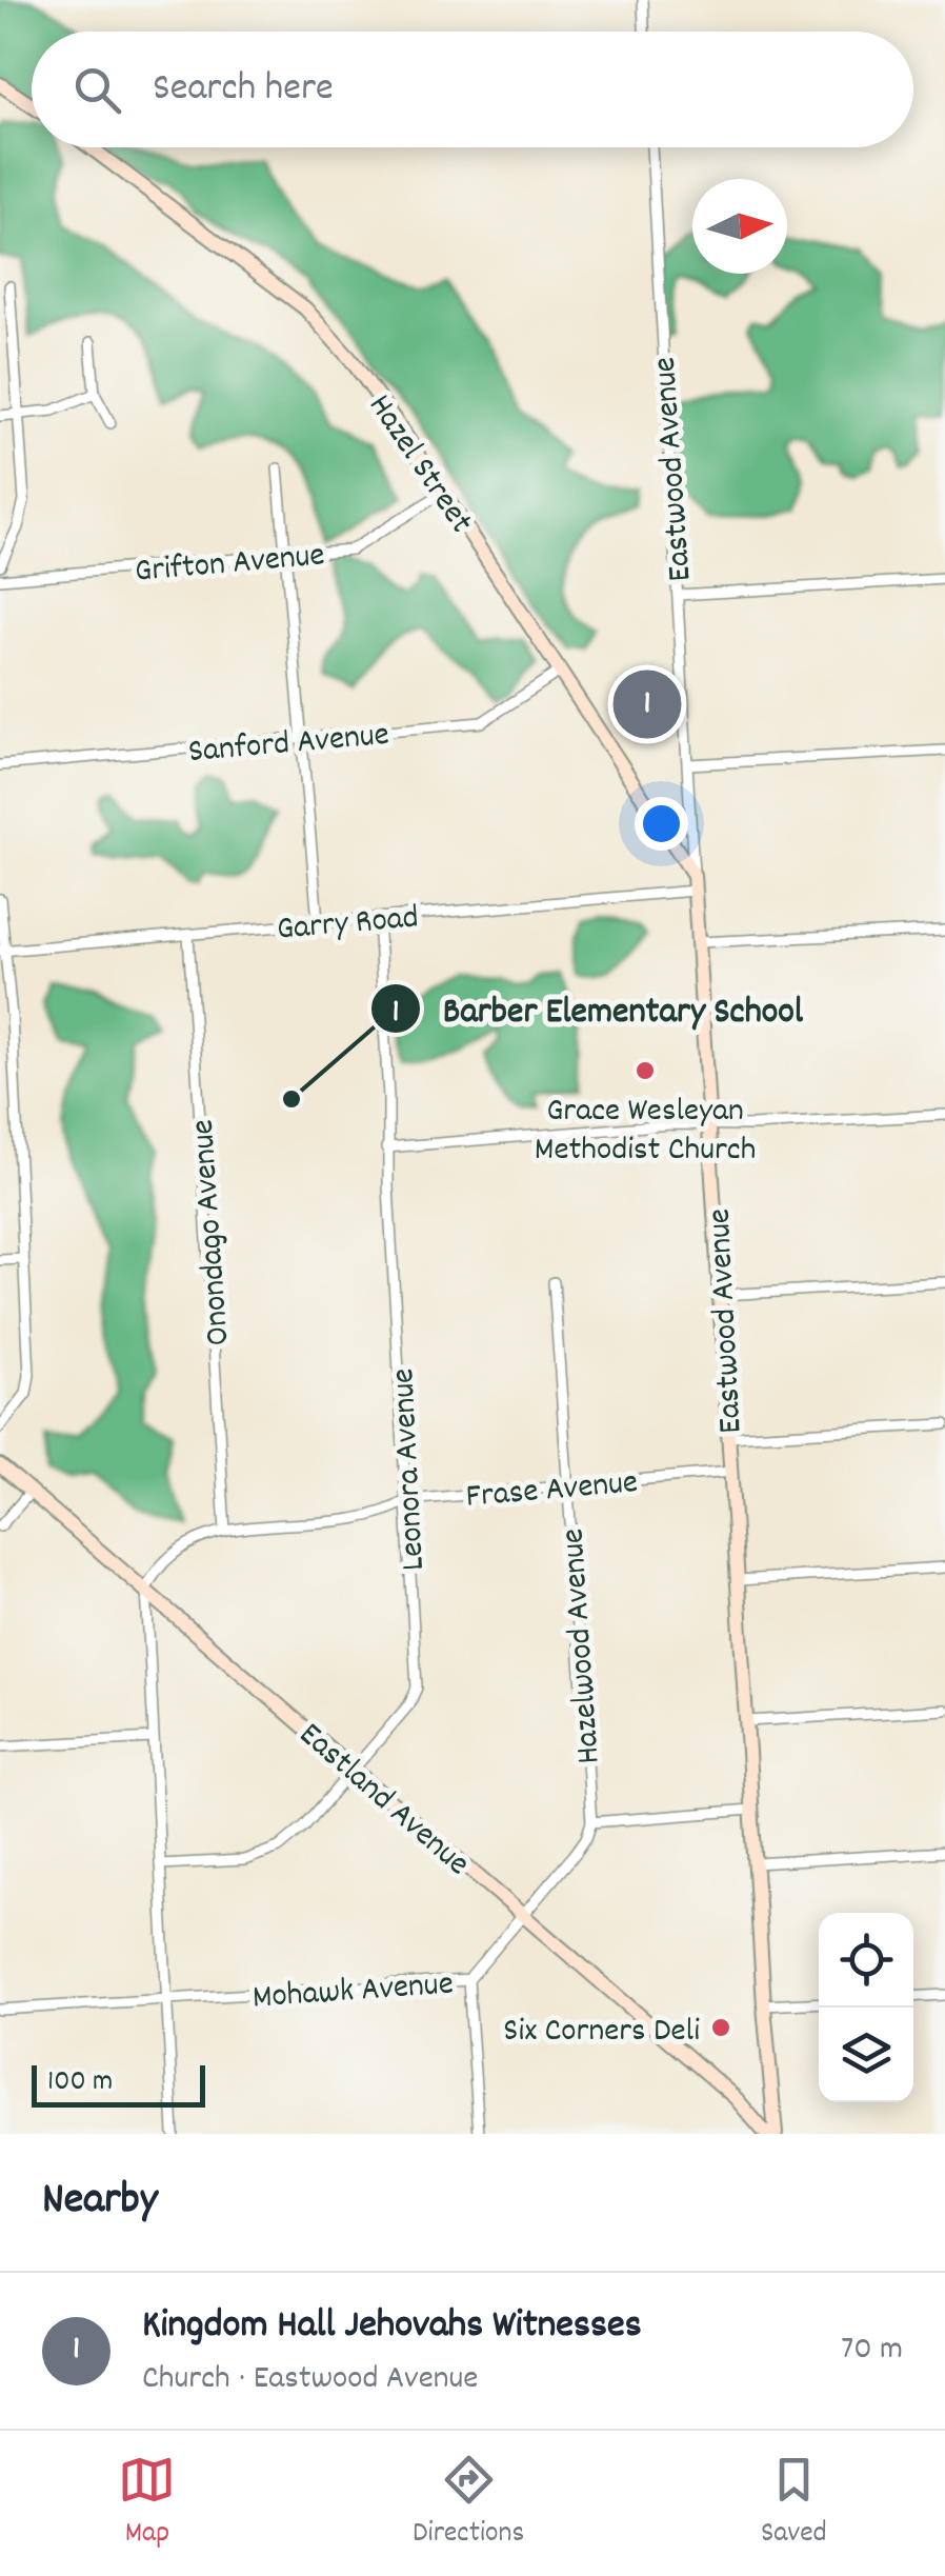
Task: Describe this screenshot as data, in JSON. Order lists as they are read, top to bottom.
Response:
{
  "streets": {
    "street": [
      "Hazel Street",
      "Eastwood Avenue",
      "Grifton Avenue",
      "Sanford Avenue",
      "Garry Road",
      "Onondago Avenue",
      "Leonora Avenue",
      "Frase Avenue",
      "Hazelwood Avenue",
      "Eastland Avenue",
      "Mohawk Avenue"
    ]
  },
  "crossings": [
    ["Hazel Street", "Eastwood Avenue"],
    ["Hazel Street", "Grifton Avenue"],
    ["Hazel Street", "Sanford Avenue"],
    ["Eastwood Avenue", "Garry Road"],
    ["Eastwood Avenue", "Frase Avenue"],
    ["Garry Road", "Onondago Avenue"],
    ["Garry Road", "Leonora Avenue"],
    ["Onondago Avenue", "Frase Avenue"],
    ["Leonora Avenue", "Frase Avenue"],
    ["Leonora Avenue", "Eastland Avenue"],
    ["Frase Avenue", "Hazelwood Avenue"],
    ["Frase Avenue", "Eastland Avenue"],
    ["Hazelwood Avenue", "Mohawk Avenue"],
    ["Eastland Avenue", "Mohawk Avenue"]
  ],
  "places": ["Grace Wesleyan Methodist Church", "Barber Elementary School", "Six Corners Deli"],
  "scale_bar": "100 m",
  "north": "right",
  "page": {
    "search": "Search here",
    "pins": "1",
    "scale": "100 m",
    "heading": "Nearby",
    "list": [
      {
        "mark": "1",
        "name": "Kingdom Hall Jehovahs Witnesses",
        "note": "Church · Eastwood Avenue",
        "value": "70 m"
      }
    ],
    "nav": ["Map", "Directions", "Saved"]
  }
}
